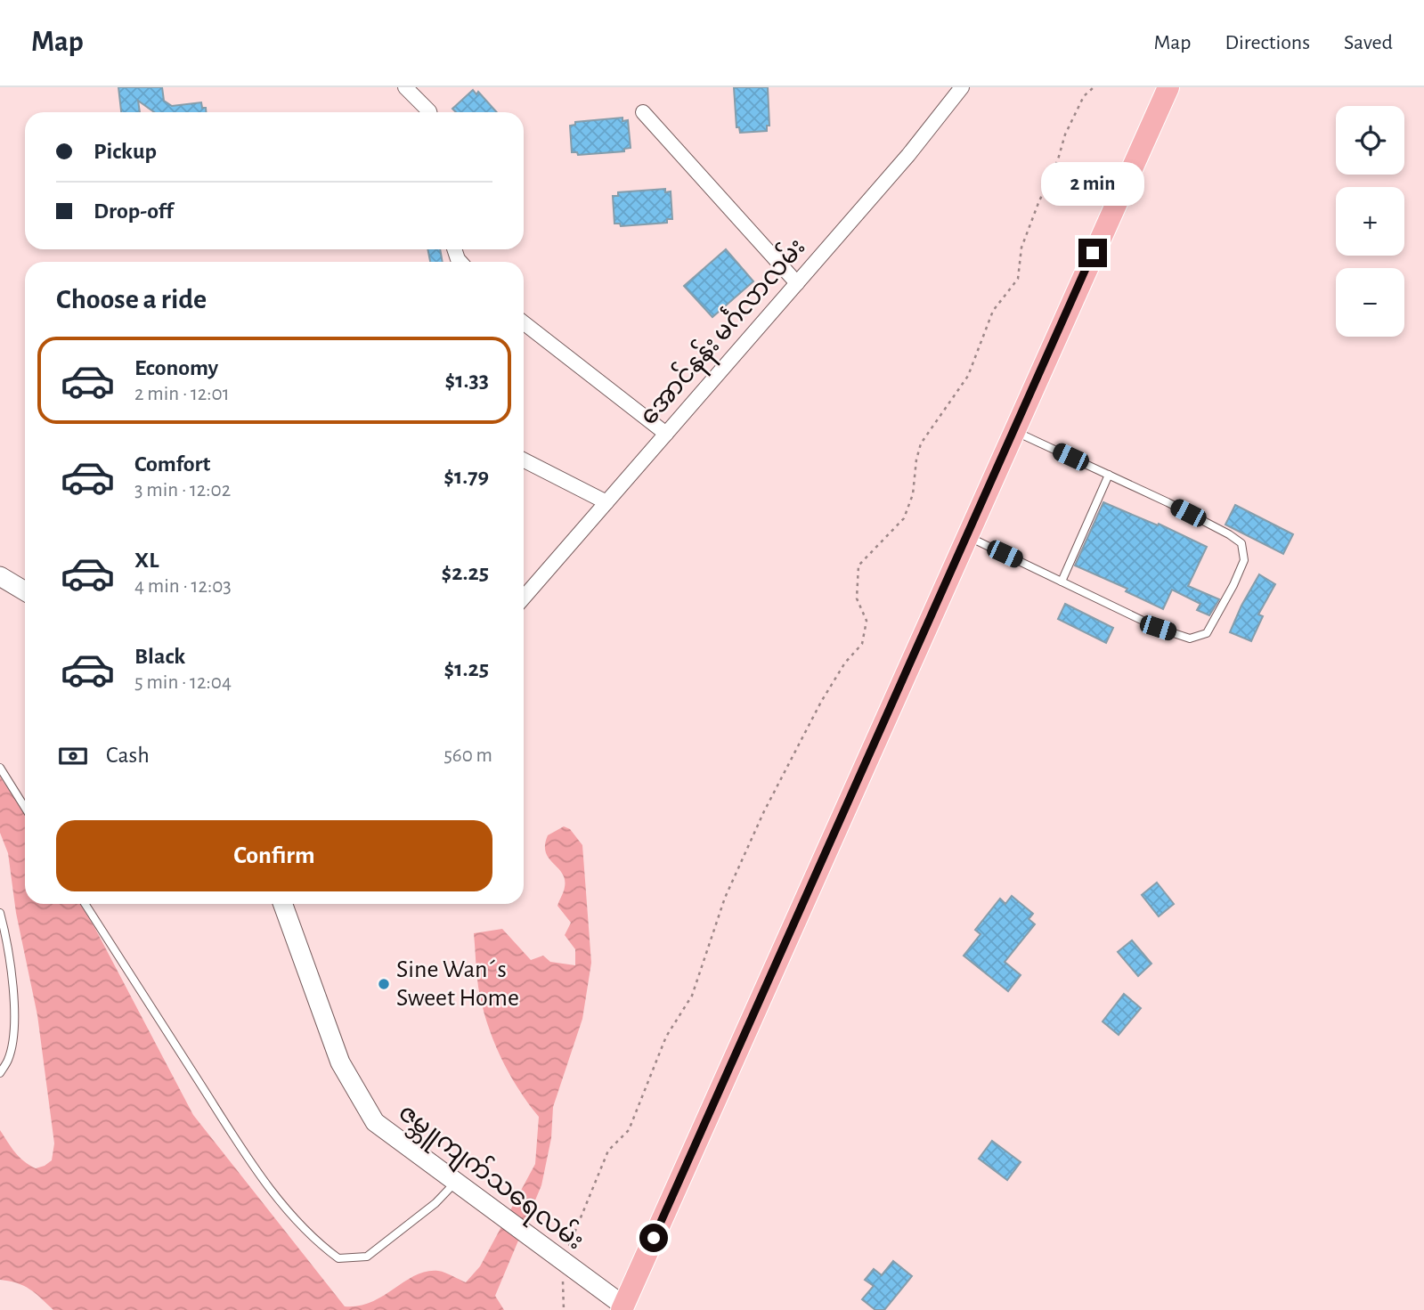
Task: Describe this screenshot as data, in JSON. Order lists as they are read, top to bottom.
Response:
{
  "streets": {
    "main road": ["ဇမ္ဘူကျက်သရေလမ်း"],
    "street": ["အောင်နန်း မင်္ဂလာလမ်း"]
  },
  "places": ["Sine Wan´s Sweet Home"],
  "page": {
    "header": "Map",
    "nav": ["Map", "Directions", "Saved"],
    "map_buttons": ["+", "−"],
    "banner": ["Pickup", "Drop-off"],
    "bubble": "2 min",
    "heading": "Choose a ride",
    "list": [
      {
        "name": "Economy",
        "note": "2 min · 12:01",
        "value": "$1.33"
      },
      {
        "name": "Comfort",
        "note": "3 min · 12:02",
        "value": "$1.79"
      },
      {
        "name": "XL",
        "note": "4 min · 12:03",
        "value": "$2.25"
      },
      {
        "name": "Black",
        "note": "5 min · 12:04",
        "value": "$1.25"
      }
    ],
    "pay": ["Cash", "560 m"],
    "buttons": "Confirm"
  }
}
